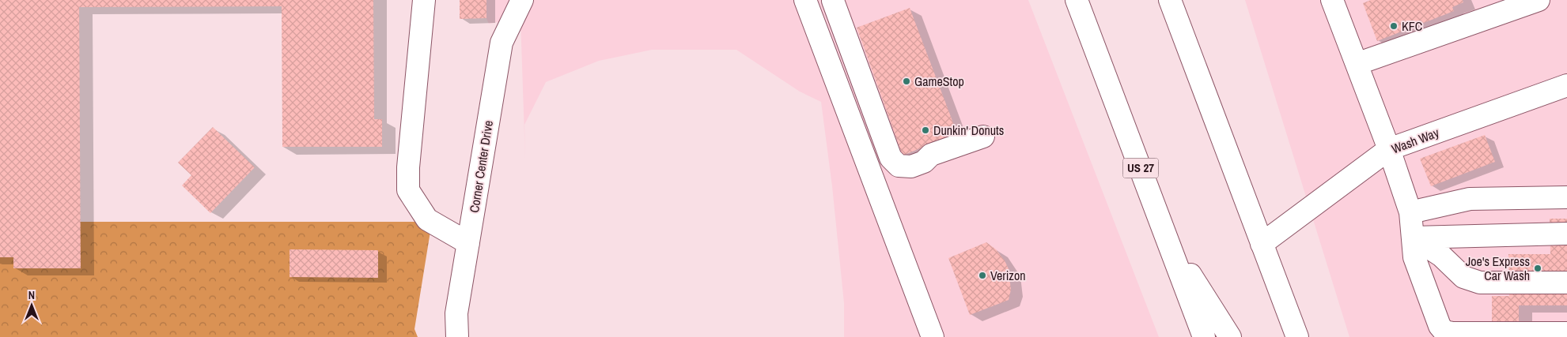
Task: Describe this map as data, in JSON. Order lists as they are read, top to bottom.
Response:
{
  "streets": {
    "main road": ["Wash Way", "Corner Center Drive", "US 27"]
  },
  "places": [
    "KFC",
    "GameStop",
    "Dunkin' Donuts",
    "Joe's Express Car Wash",
    "Verizon"
  ],
  "north": "top"
}
